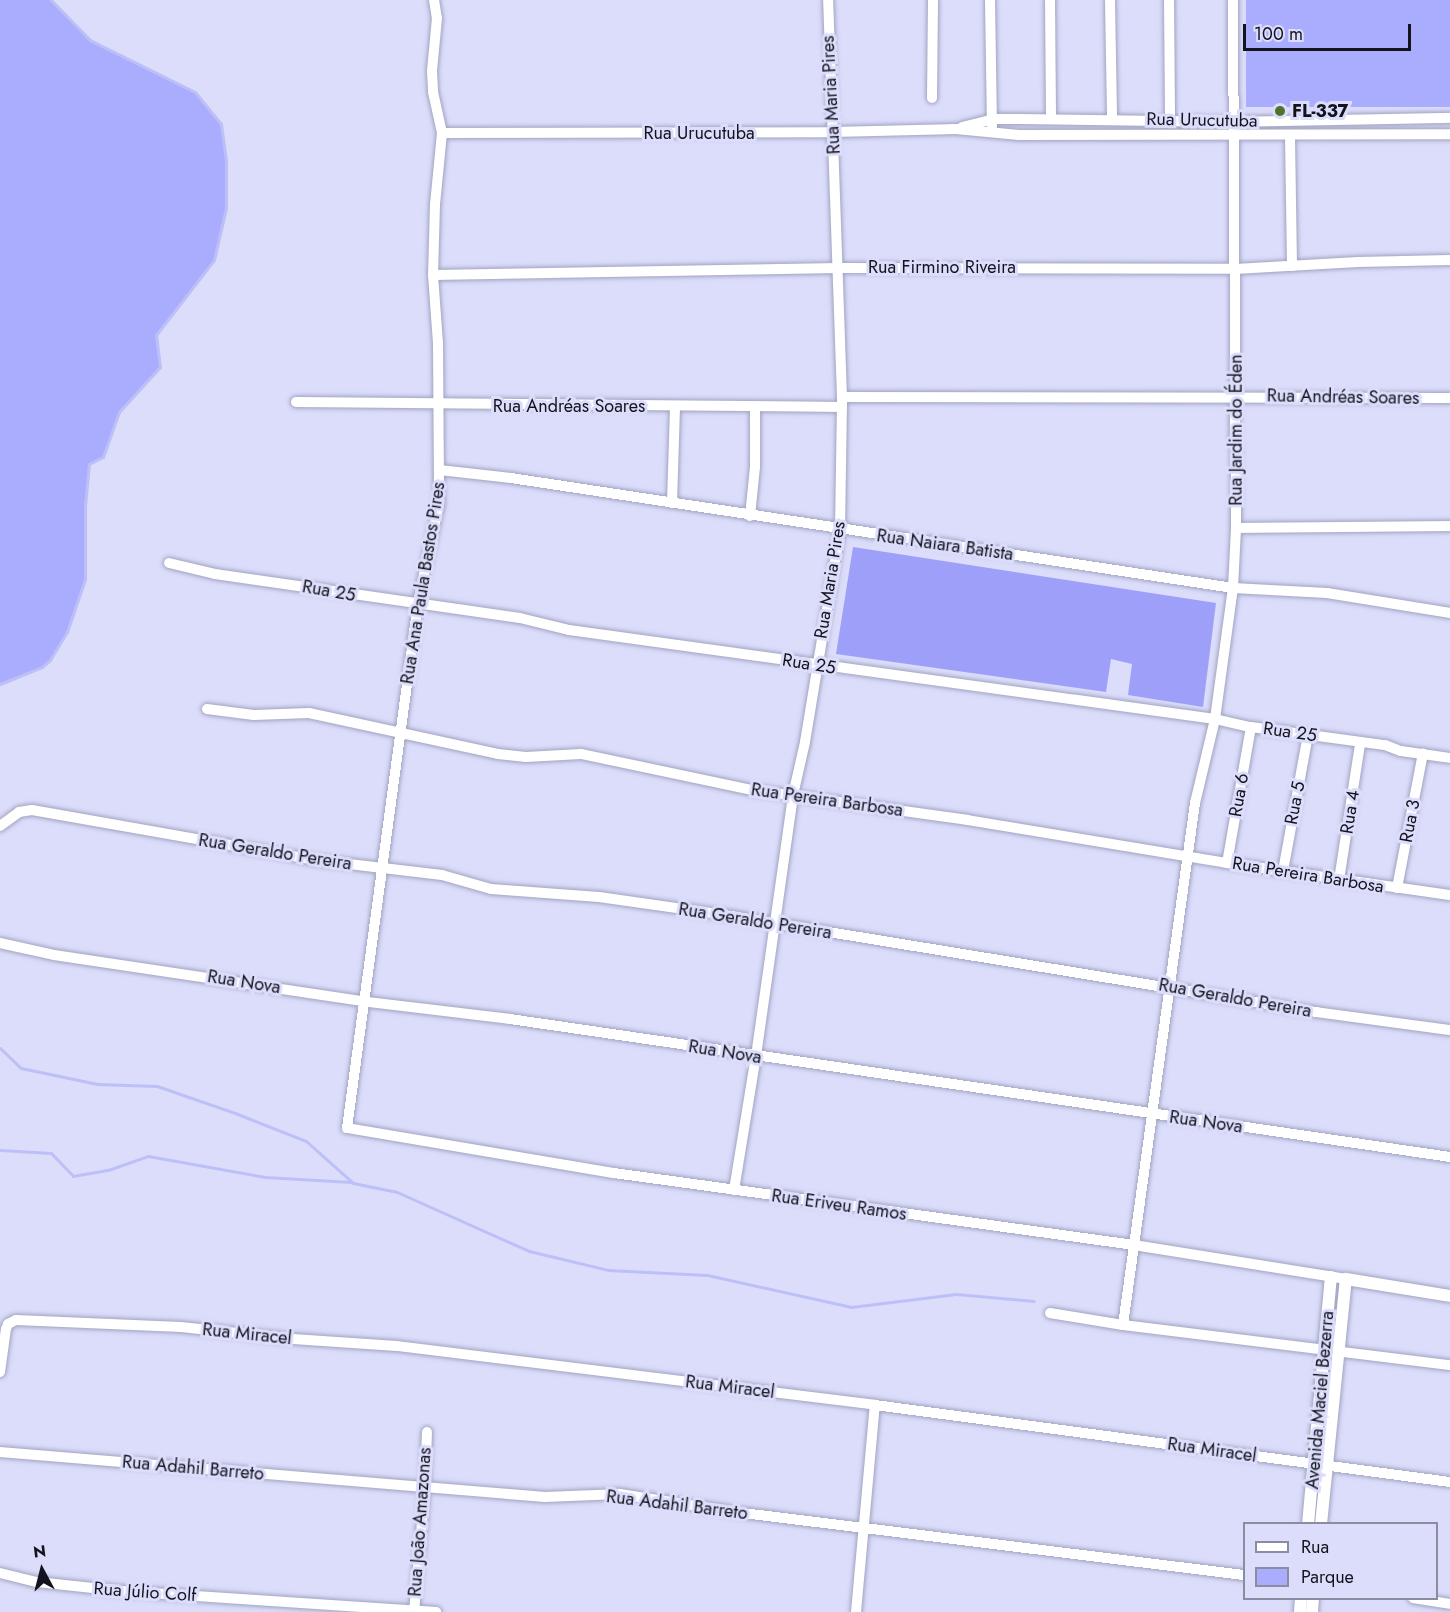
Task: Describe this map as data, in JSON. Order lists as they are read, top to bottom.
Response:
{
  "streets": {
    "street": [
      "Rua Maria Pires",
      "Rua Urucutuba",
      "Rua Firmino Riveira",
      "Rua Andréas Soares",
      "Rua Jardim do Éden",
      "Rua Naiara Batista",
      "Rua Ana Paula Bastos Pires",
      "Rua 25",
      "Rua 6",
      "Rua Pereira Barbosa",
      "Rua 5",
      "Rua 4",
      "Rua 3",
      "Rua Geraldo Pereira",
      "Rua Nova",
      "Rua Eriveu Ramos",
      "Rua Miracel",
      "Avenida Maciel Bezerra",
      "Rua Adahil Barreto",
      "Rua João Amazonas",
      "Rua Júlio Colf"
    ]
  },
  "crossings": [
    ["Rua Maria Pires", "Rua Urucutuba"],
    ["Rua Maria Pires", "Rua Firmino Riveira"],
    ["Rua Maria Pires", "Rua Andréas Soares"],
    ["Rua Maria Pires", "Rua Naiara Batista"],
    ["Rua Maria Pires", "Rua 25"],
    ["Rua Maria Pires", "Rua Pereira Barbosa"],
    ["Rua Maria Pires", "Rua Geraldo Pereira"],
    ["Rua Maria Pires", "Rua Nova"],
    ["Rua Maria Pires", "Rua Eriveu Ramos"],
    ["Rua Urucutuba", "Rua Jardim do Éden"],
    ["Rua Urucutuba", "Rua Ana Paula Bastos Pires"],
    ["Rua Firmino Riveira", "Rua Jardim do Éden"],
    ["Rua Firmino Riveira", "Rua Ana Paula Bastos Pires"],
    ["Rua Andréas Soares", "Rua Jardim do Éden"],
    ["Rua Andréas Soares", "Rua Ana Paula Bastos Pires"],
    ["Rua Jardim do Éden", "Rua Naiara Batista"],
    ["Rua Jardim do Éden", "Rua 25"],
    ["Rua Jardim do Éden", "Rua Pereira Barbosa"],
    ["Rua Jardim do Éden", "Rua Geraldo Pereira"],
    ["Rua Jardim do Éden", "Rua Nova"],
    ["Rua Jardim do Éden", "Rua Eriveu Ramos"],
    ["Rua Naiara Batista", "Rua Ana Paula Bastos Pires"],
    ["Rua Ana Paula Bastos Pires", "Rua 25"],
    ["Rua Ana Paula Bastos Pires", "Rua Pereira Barbosa"],
    ["Rua Ana Paula Bastos Pires", "Rua Geraldo Pereira"],
    ["Rua Ana Paula Bastos Pires", "Rua Nova"],
    ["Rua Ana Paula Bastos Pires", "Rua Eriveu Ramos"],
    ["Rua 25", "Rua 6"],
    ["Rua 25", "Rua 5"],
    ["Rua 25", "Rua 4"],
    ["Rua 25", "Rua 3"],
    ["Rua 6", "Rua Pereira Barbosa"],
    ["Rua Pereira Barbosa", "Rua 5"],
    ["Rua Pereira Barbosa", "Rua 4"],
    ["Rua Pereira Barbosa", "Rua 3"],
    ["Rua Eriveu Ramos", "Avenida Maciel Bezerra"],
    ["Rua Miracel", "Avenida Maciel Bezerra"],
    ["Rua Adahil Barreto", "Rua João Amazonas"],
    ["Rua João Amazonas", "Rua Júlio Colf"]
  ],
  "places": ["FL-337"],
  "legend": ["Rua", "Parque"],
  "scale_bar": "100 m",
  "north": "top"
}
